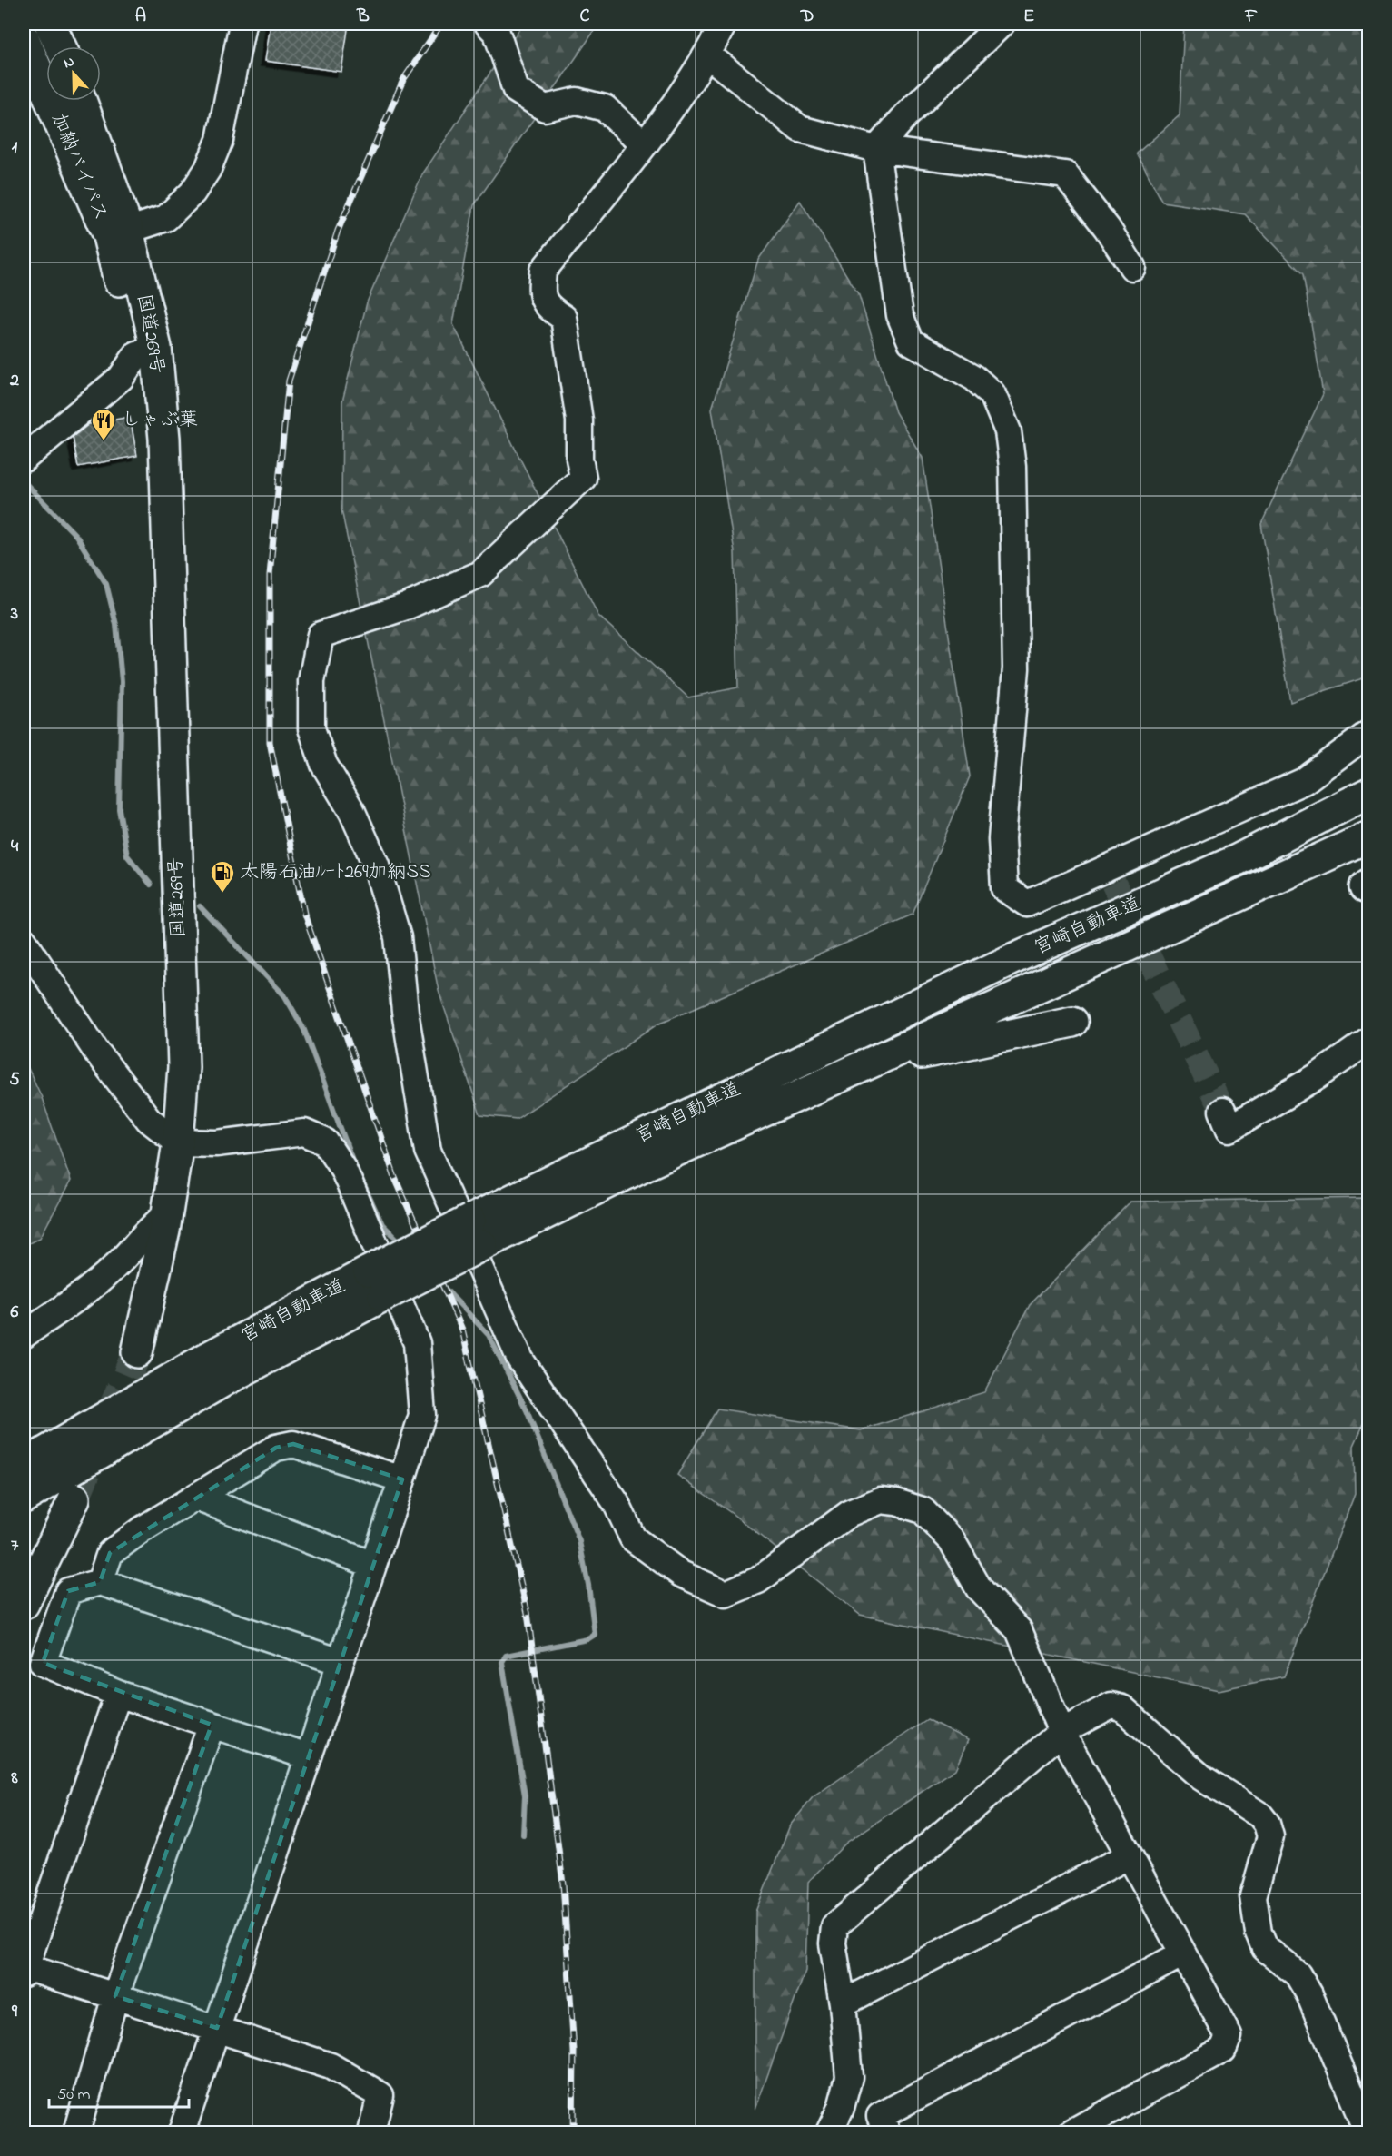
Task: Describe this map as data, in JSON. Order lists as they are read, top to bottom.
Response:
{
  "streets": {
    "highway": ["加納バイパス", "国道269号", "宮崎自動車道"]
  },
  "crossings": [
    ["加納バイパス", "国道269号"]
  ],
  "places": {
    "restaurant": ["しゃぶ葉"],
    "fuel station": ["太陽石油ﾙｰﾄ269加納SS"]
  },
  "scale_bar": "50 m",
  "north": "top",
  "grid": {
    "columns": [
      "A",
      "B",
      "C",
      "D",
      "E",
      "F"
    ],
    "rows": [
      "1",
      "2",
      "3",
      "4",
      "5",
      "6",
      "7",
      "8",
      "9"
    ]
  }
}
